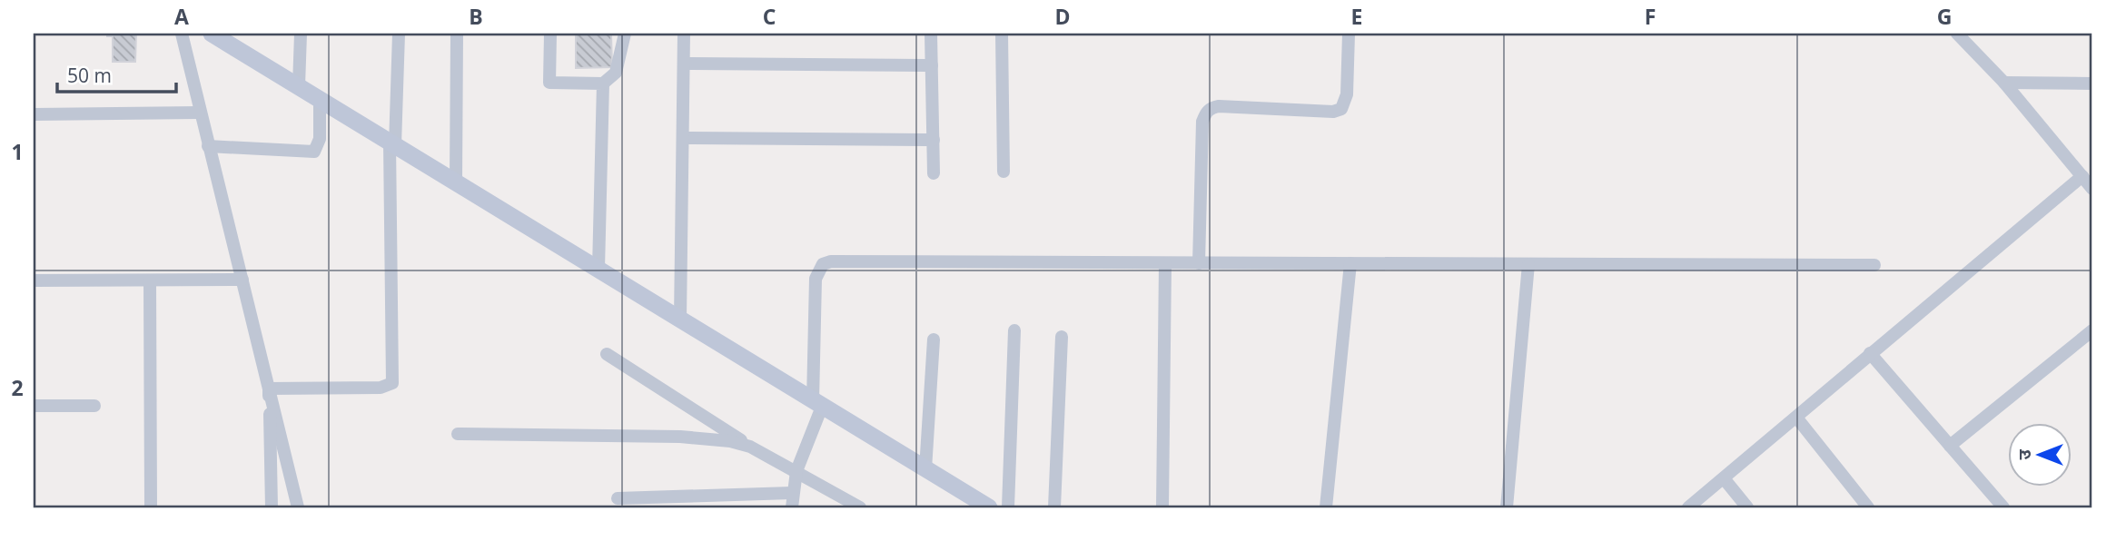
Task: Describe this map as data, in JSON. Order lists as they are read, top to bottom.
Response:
{
  "scale_bar": "50 m",
  "north": "left",
  "grid": {
    "columns": [
      "A",
      "B",
      "C",
      "D",
      "E",
      "F",
      "G"
    ],
    "rows": ["1", "2"]
  }
}
